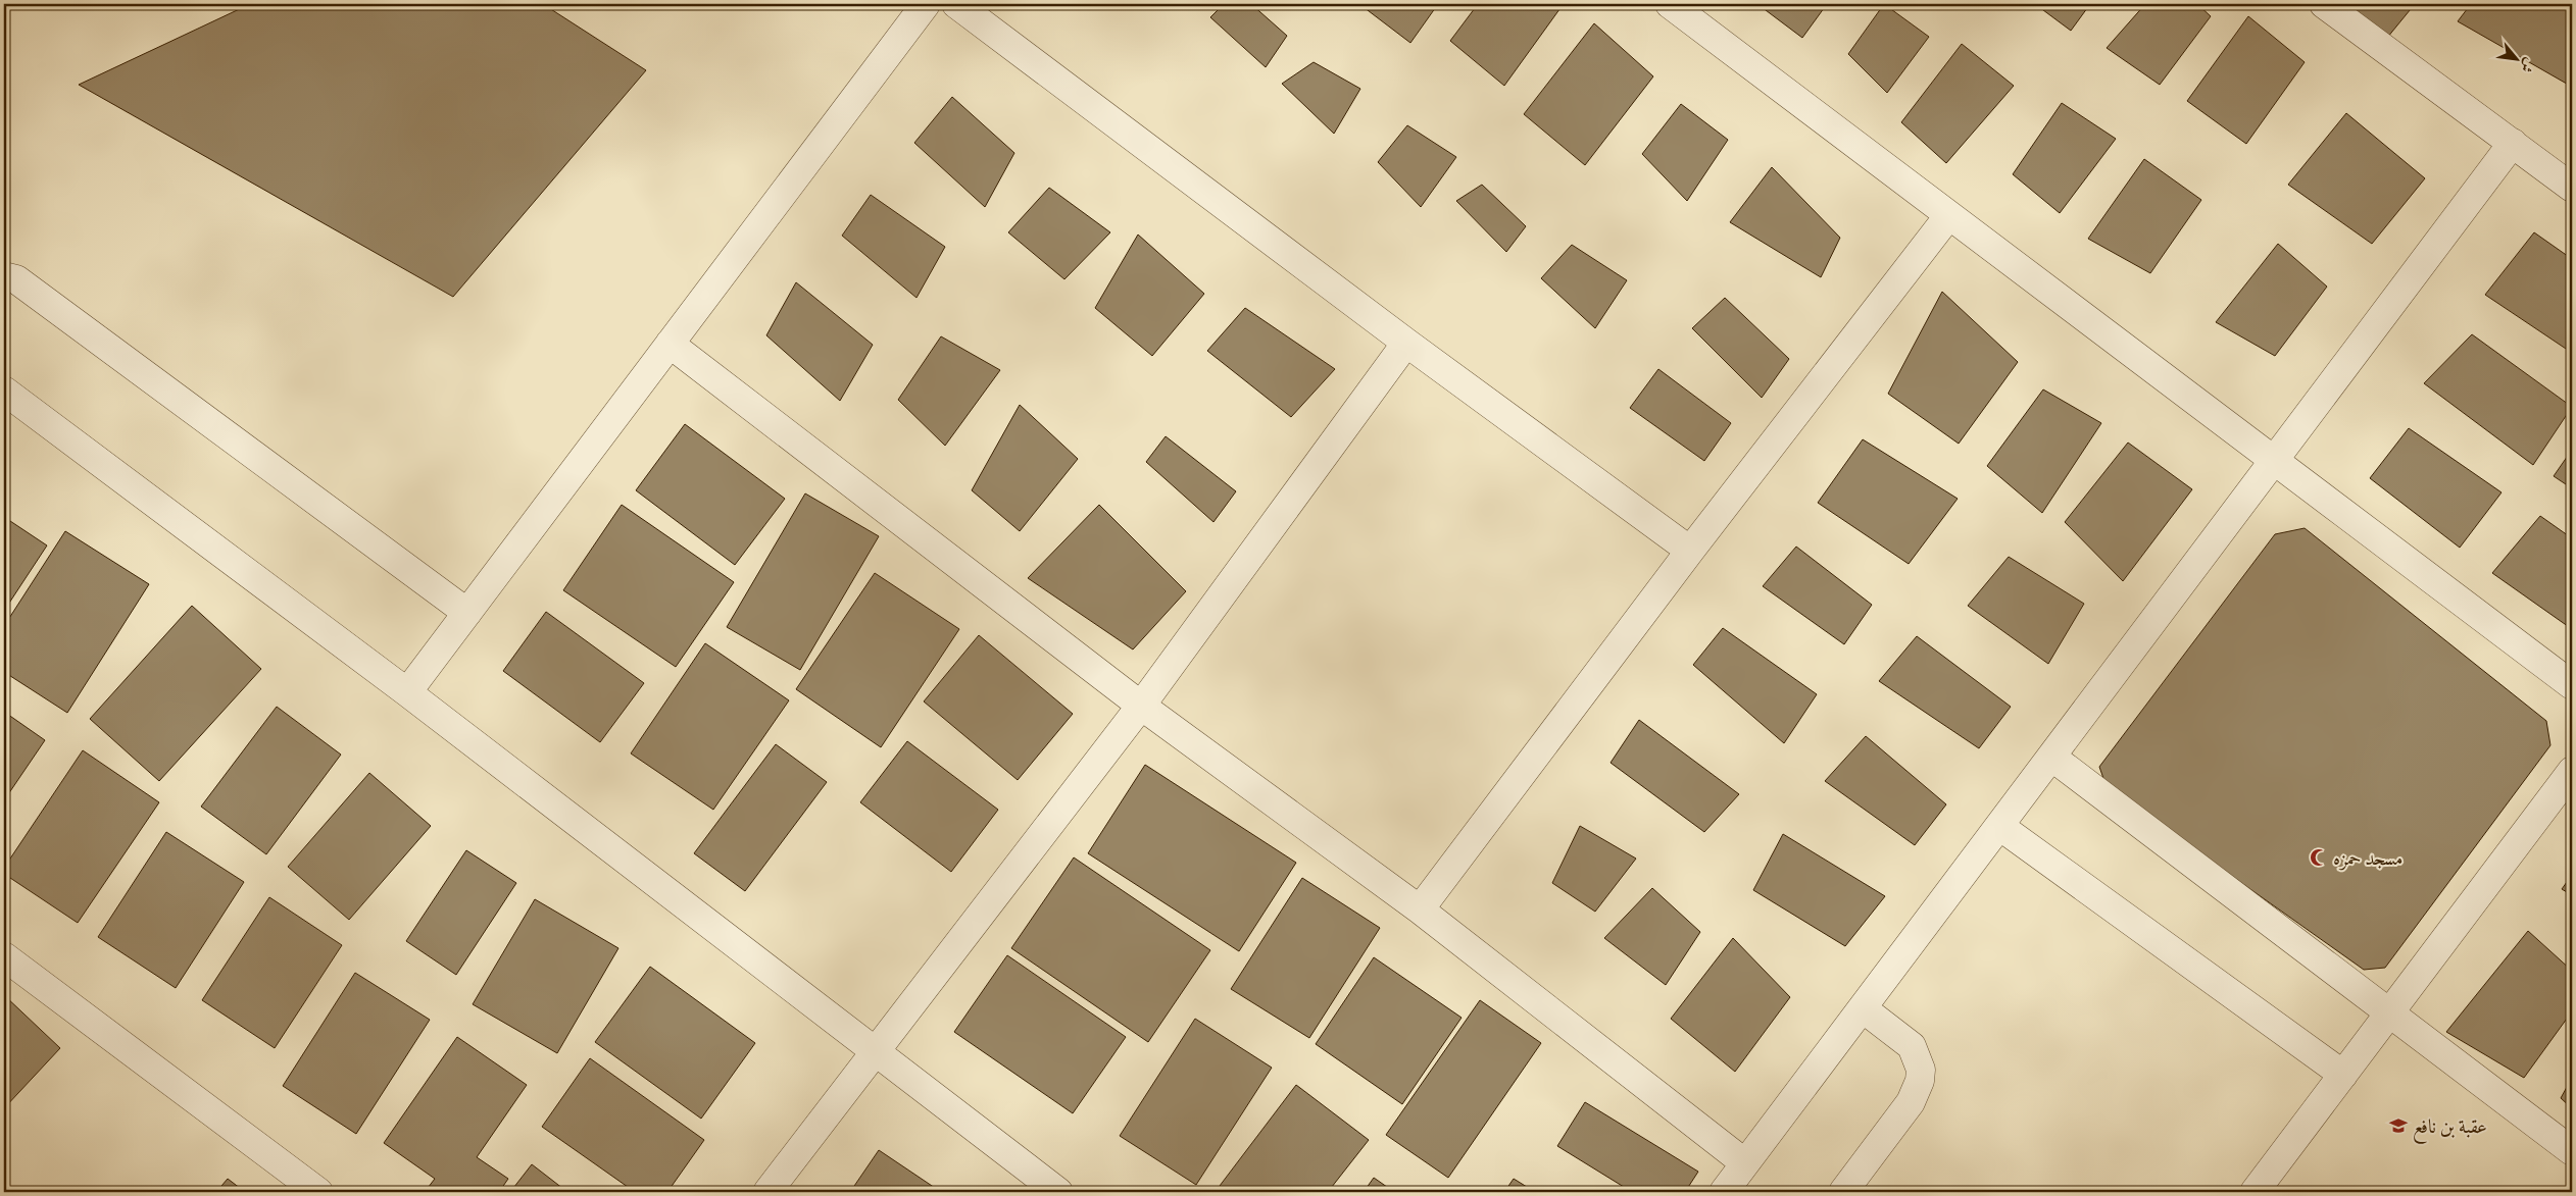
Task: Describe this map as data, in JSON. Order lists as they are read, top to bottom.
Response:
{
  "places": {
    "mosque": ["مسجد حمزه"],
    "school or university": ["عقبة بن نافع"]
  },
  "north": "bottom right"
}
